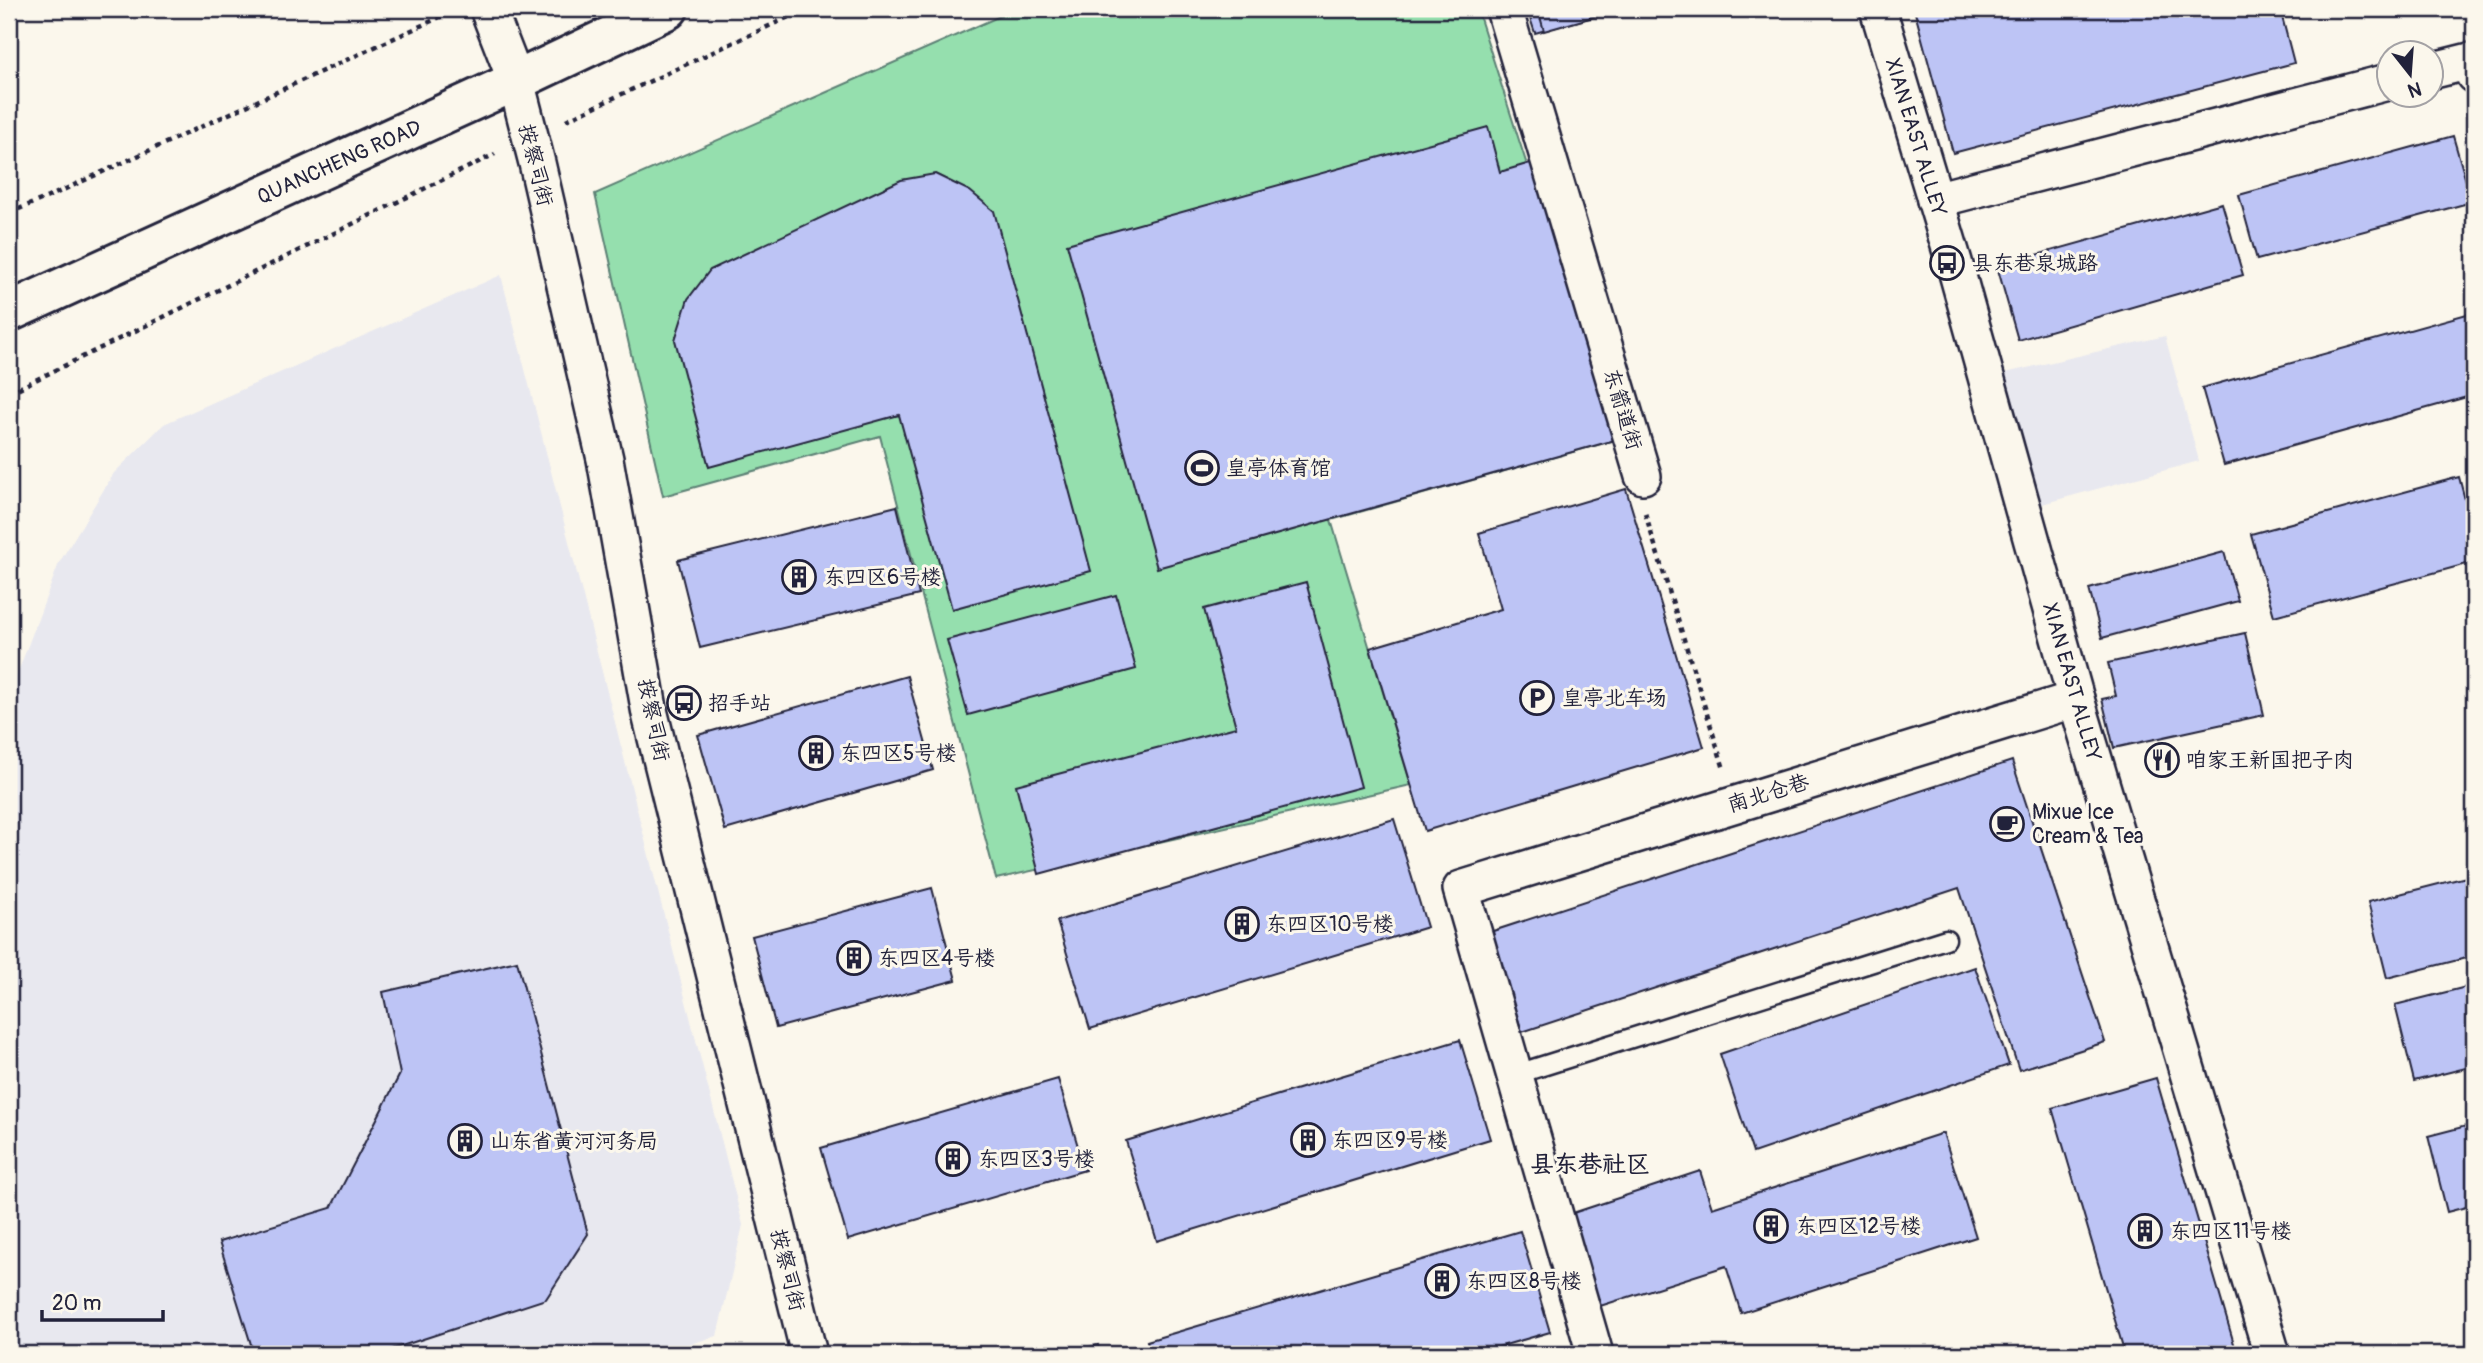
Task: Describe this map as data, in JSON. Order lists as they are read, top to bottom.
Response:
{
  "streets": {
    "main road": ["QUANCHENG ROAD"],
    "street": [
      "XIAN EAST ALLEY",
      "按察司街",
      "东箭道街",
      "南北仓巷"
    ]
  },
  "crossings": [
    ["XIAN EAST ALLEY", "南北仓巷"],
    ["QUANCHENG ROAD", "按察司街"],
    ["东箭道街", "南北仓巷"]
  ],
  "districts": ["县东巷社区"],
  "places": {
    "bus stop": ["县东巷泉城路", "招手站"],
    "sports": ["皇亭体育馆"],
    "building": [
      "东四区6号楼",
      "东四区5号楼",
      "东四区10号楼",
      "东四区4号楼",
      "东四区9号楼",
      "山东省黄河河务局",
      "东四区3号楼",
      "东四区12号楼",
      "东四区11号楼",
      "东四区8号楼"
    ],
    "parking": ["皇亭北车场"],
    "restaurant": ["咱家王新国把子肉"],
    "cafe": ["Mixue Ice Cream & Tea"]
  },
  "scale_bar": "20 m",
  "north": "bottom"
}
